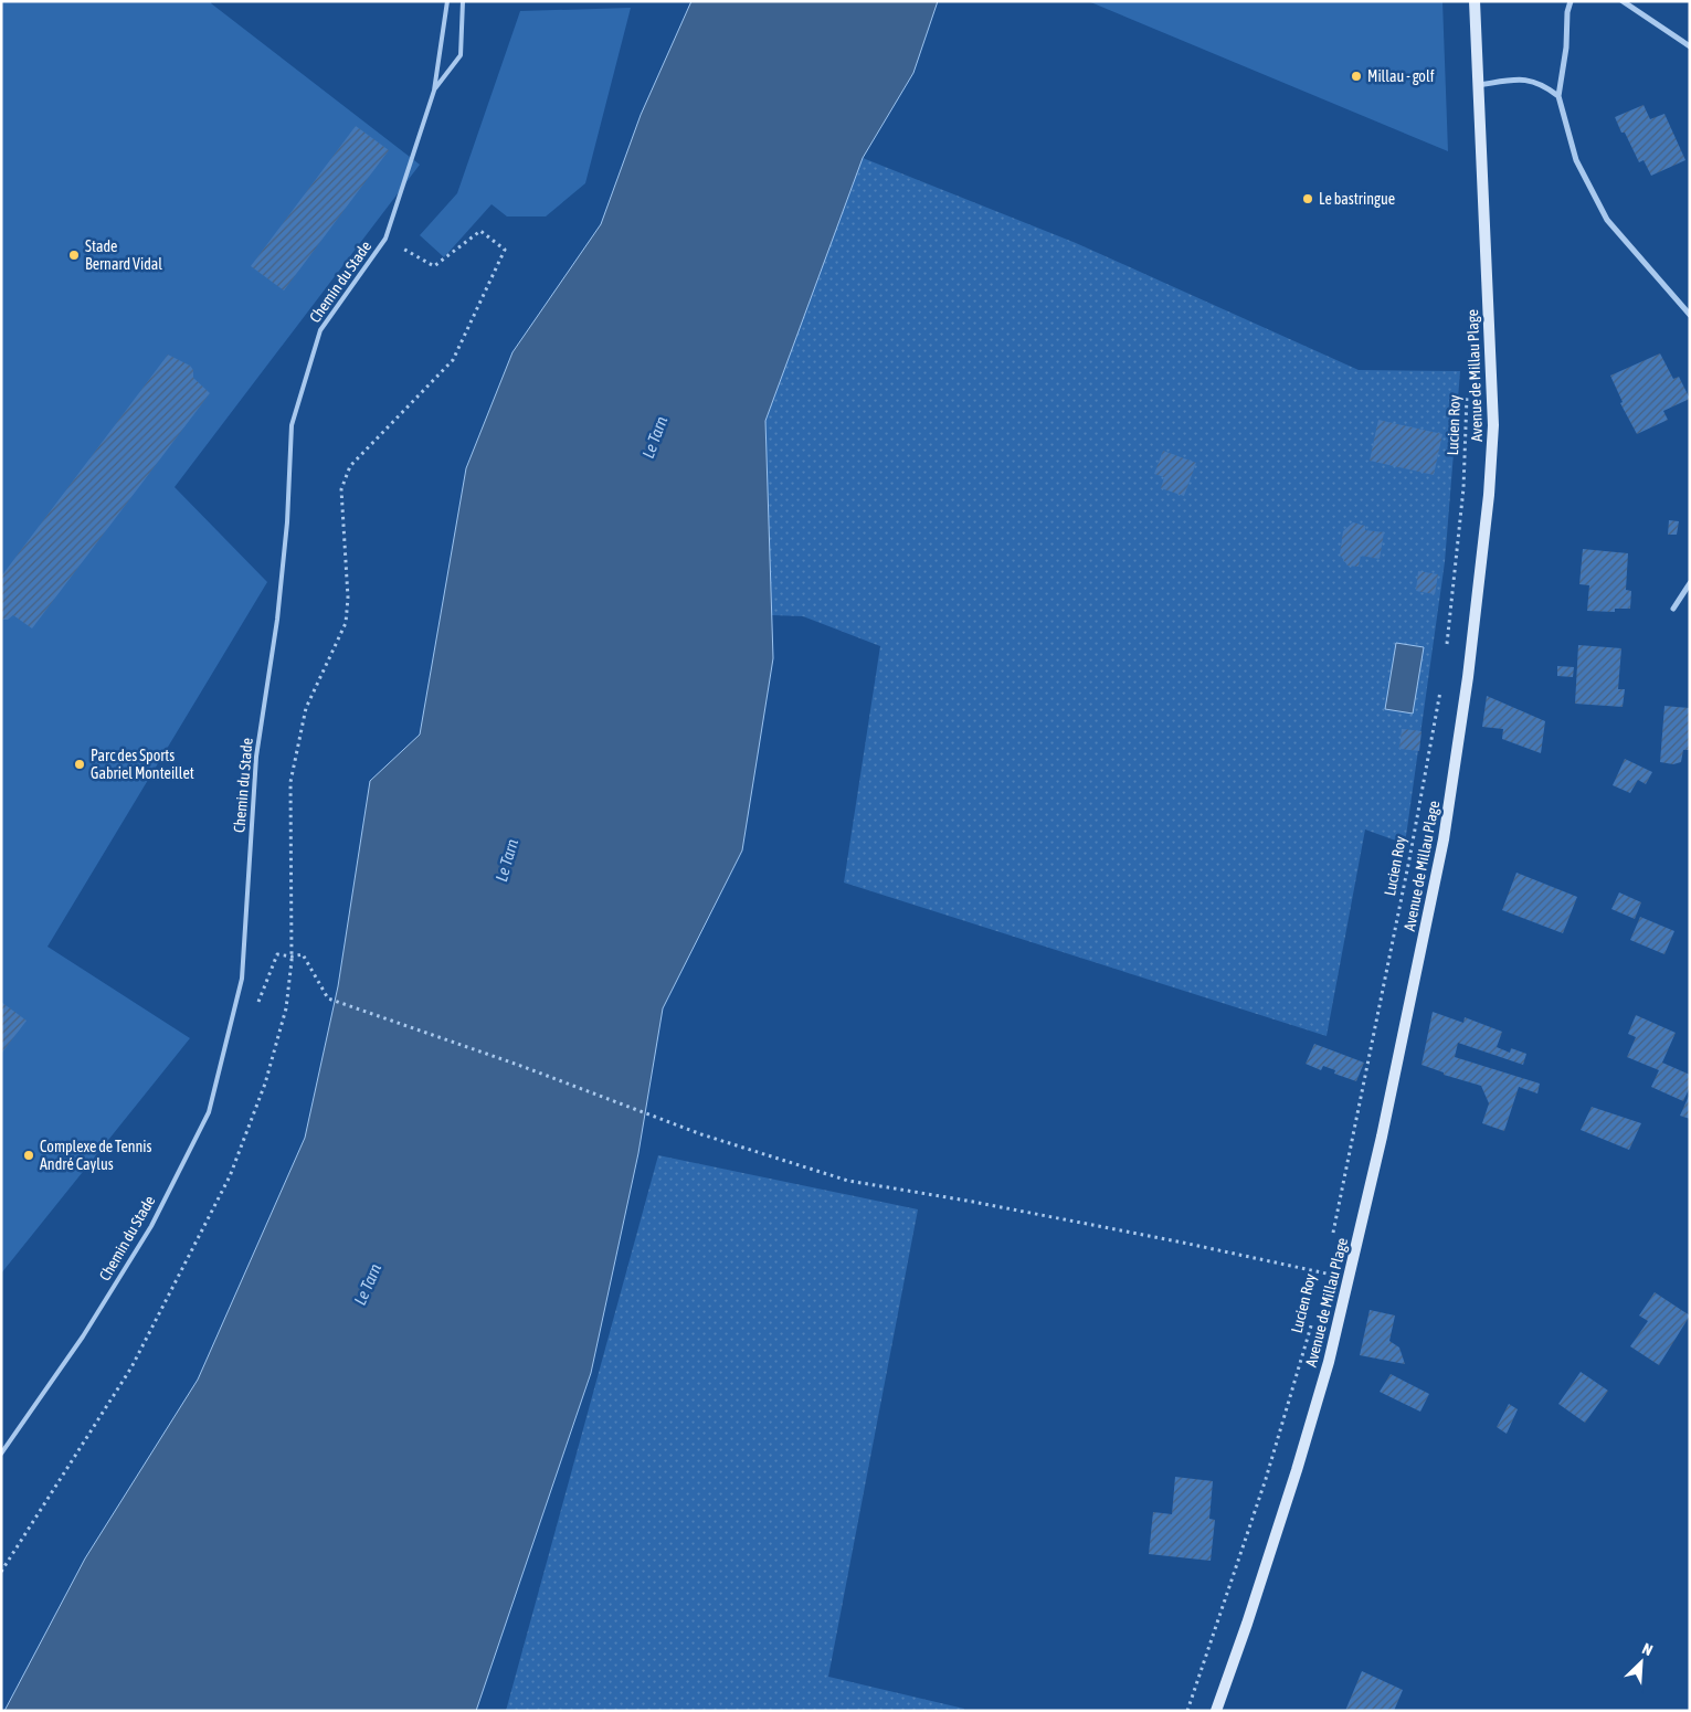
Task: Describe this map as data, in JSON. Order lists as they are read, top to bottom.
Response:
{
  "streets": {
    "street": ["Avenue de Millau Plage"],
    "lane": ["Chemin du Stade"],
    "path": ["Lucien Roy"]
  },
  "water": ["Le Tarn"],
  "places": [
    "Millau - golf",
    "Le bastringue",
    "Stade Bernard Vidal",
    "Parc des Sports Gabriel Monteillet",
    "Complexe de Tennis André Caylus"
  ],
  "north": "top right"
}
